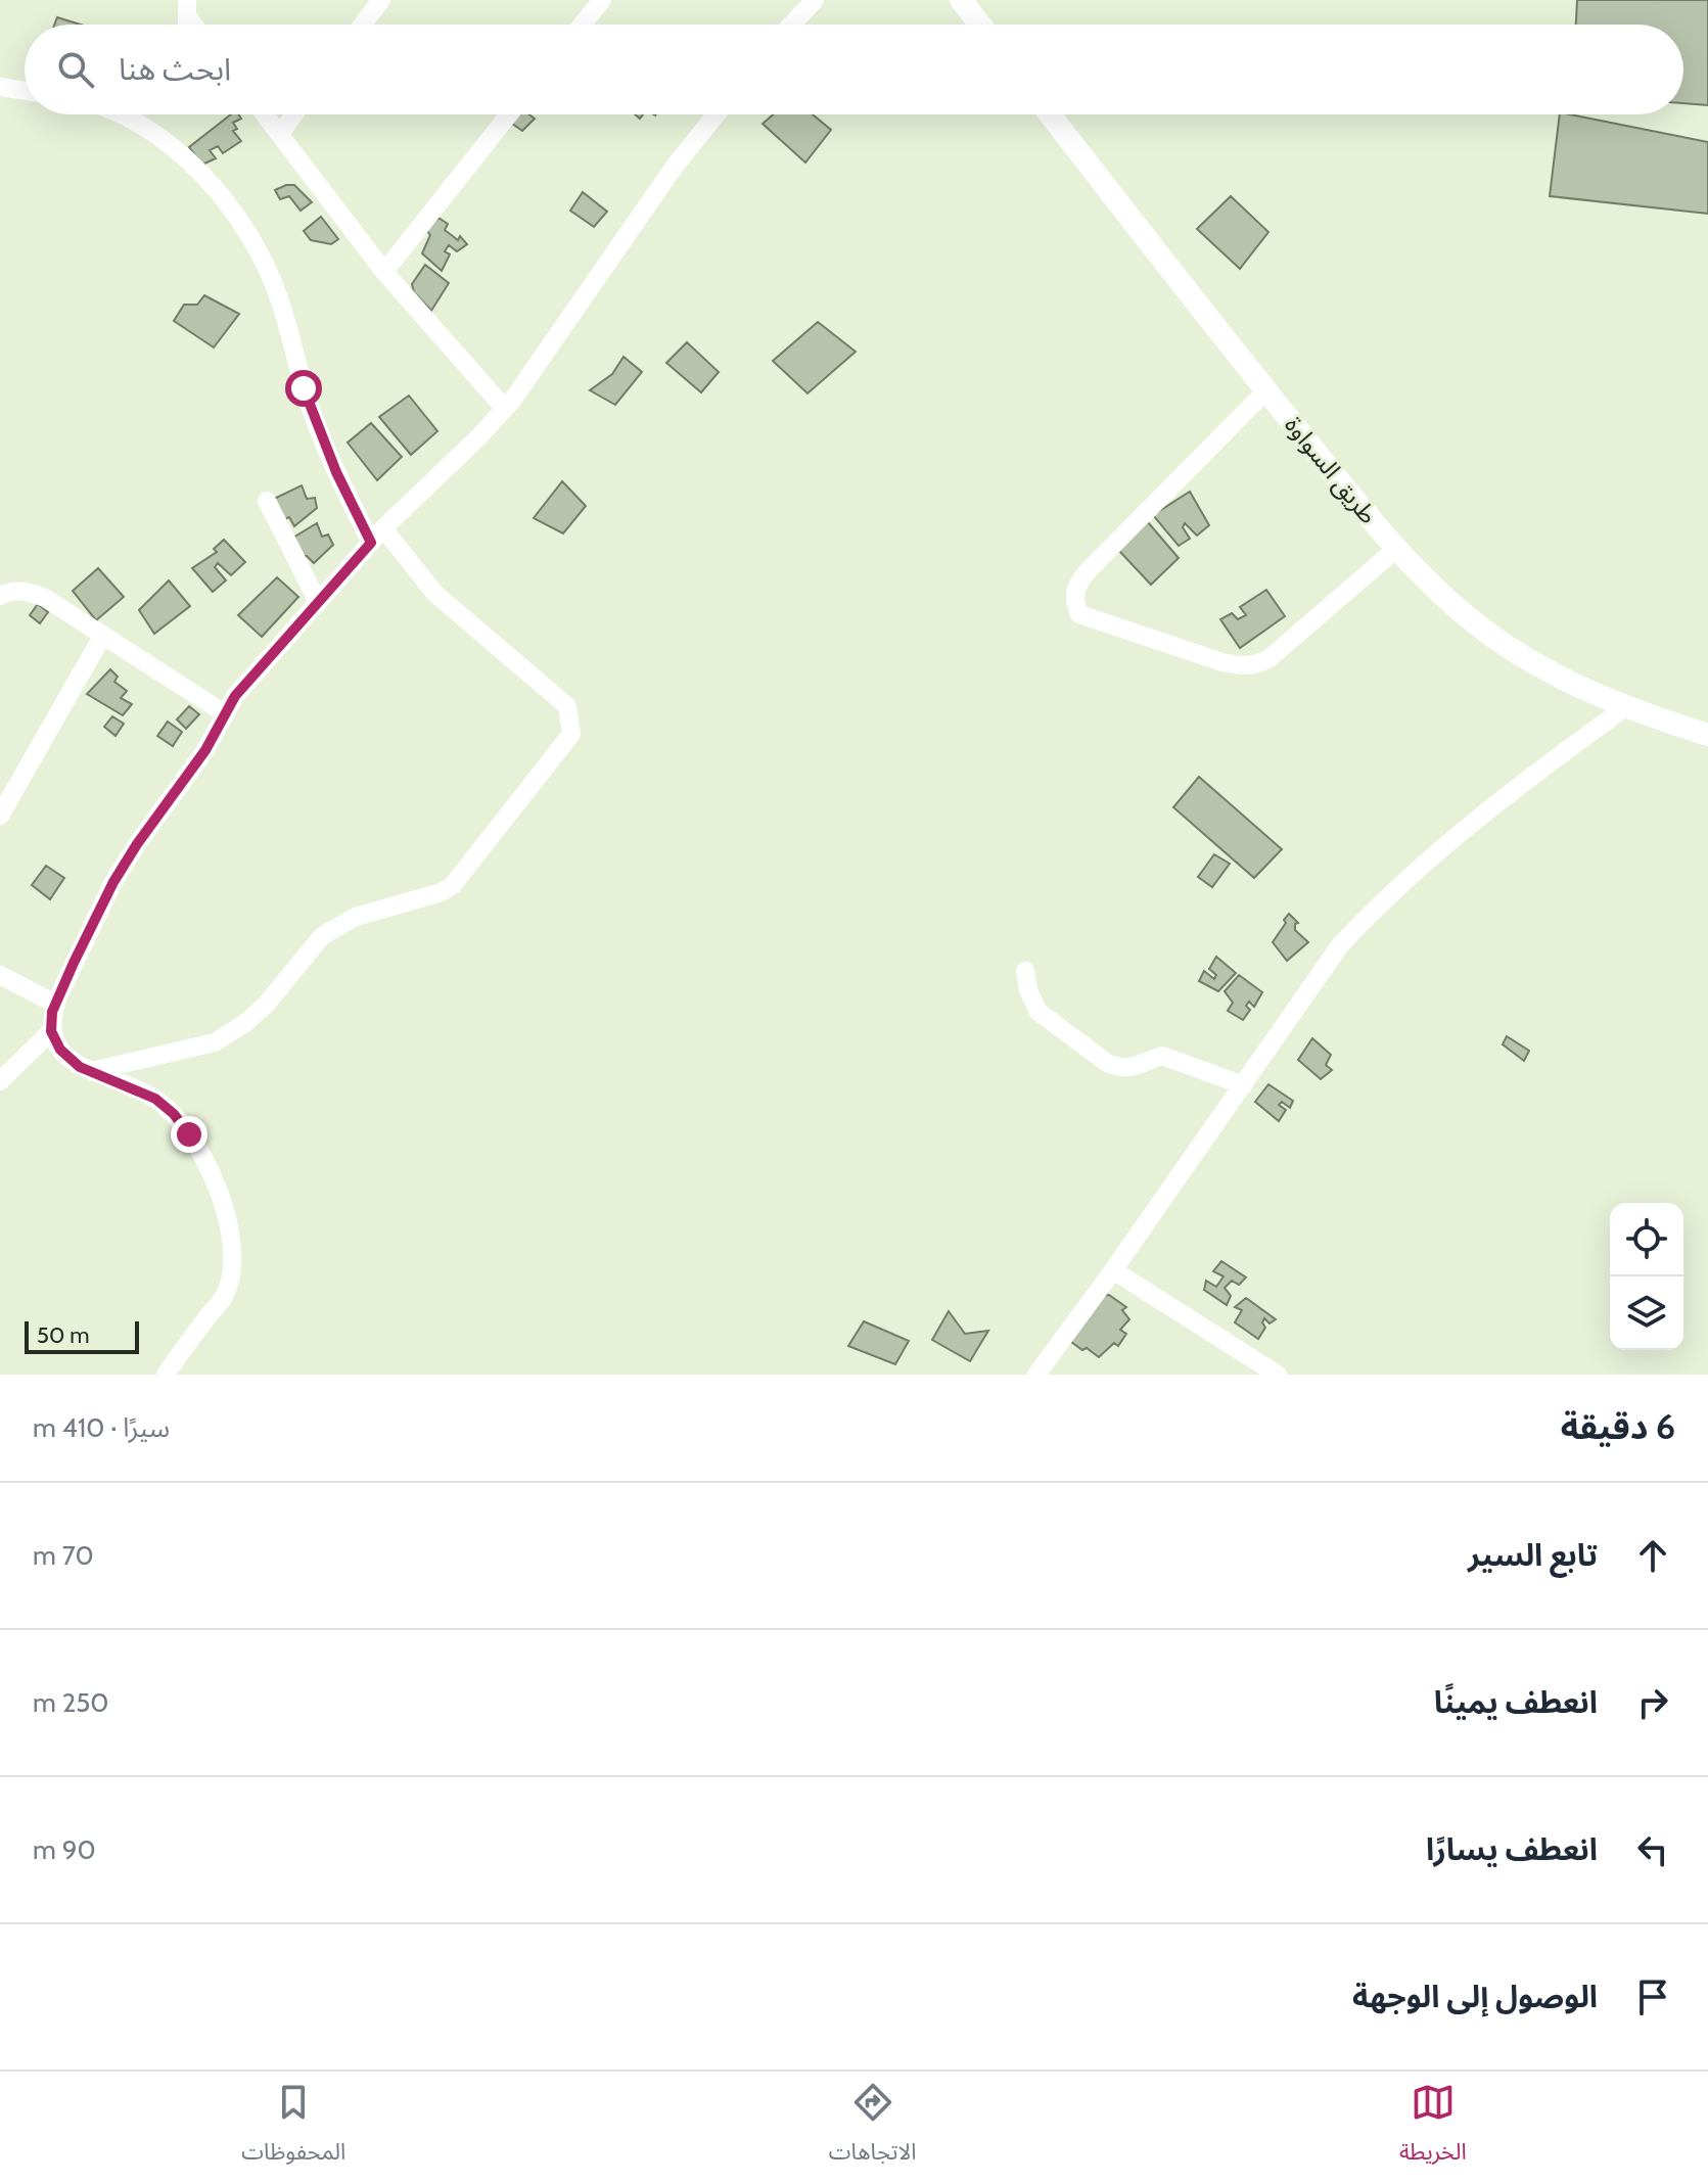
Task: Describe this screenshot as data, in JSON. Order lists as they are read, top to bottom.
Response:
{
  "streets": {
    "street": ["طريق السواوة"]
  },
  "scale_bar": "50 m",
  "page": {
    "search": "ابحث هنا",
    "scale": "50 m",
    "heading": ["6 دقيقة", "سيرًا · 410 m"],
    "list": [
      ["تابع السير", "70 m"],
      ["انعطف يمينًا", "250 m"],
      ["انعطف يسارًا", "90 m"],
      "الوصول إلى الوجهة"
    ],
    "nav": ["الخريطة", "الاتجاهات", "المحفوظات"]
  }
}
